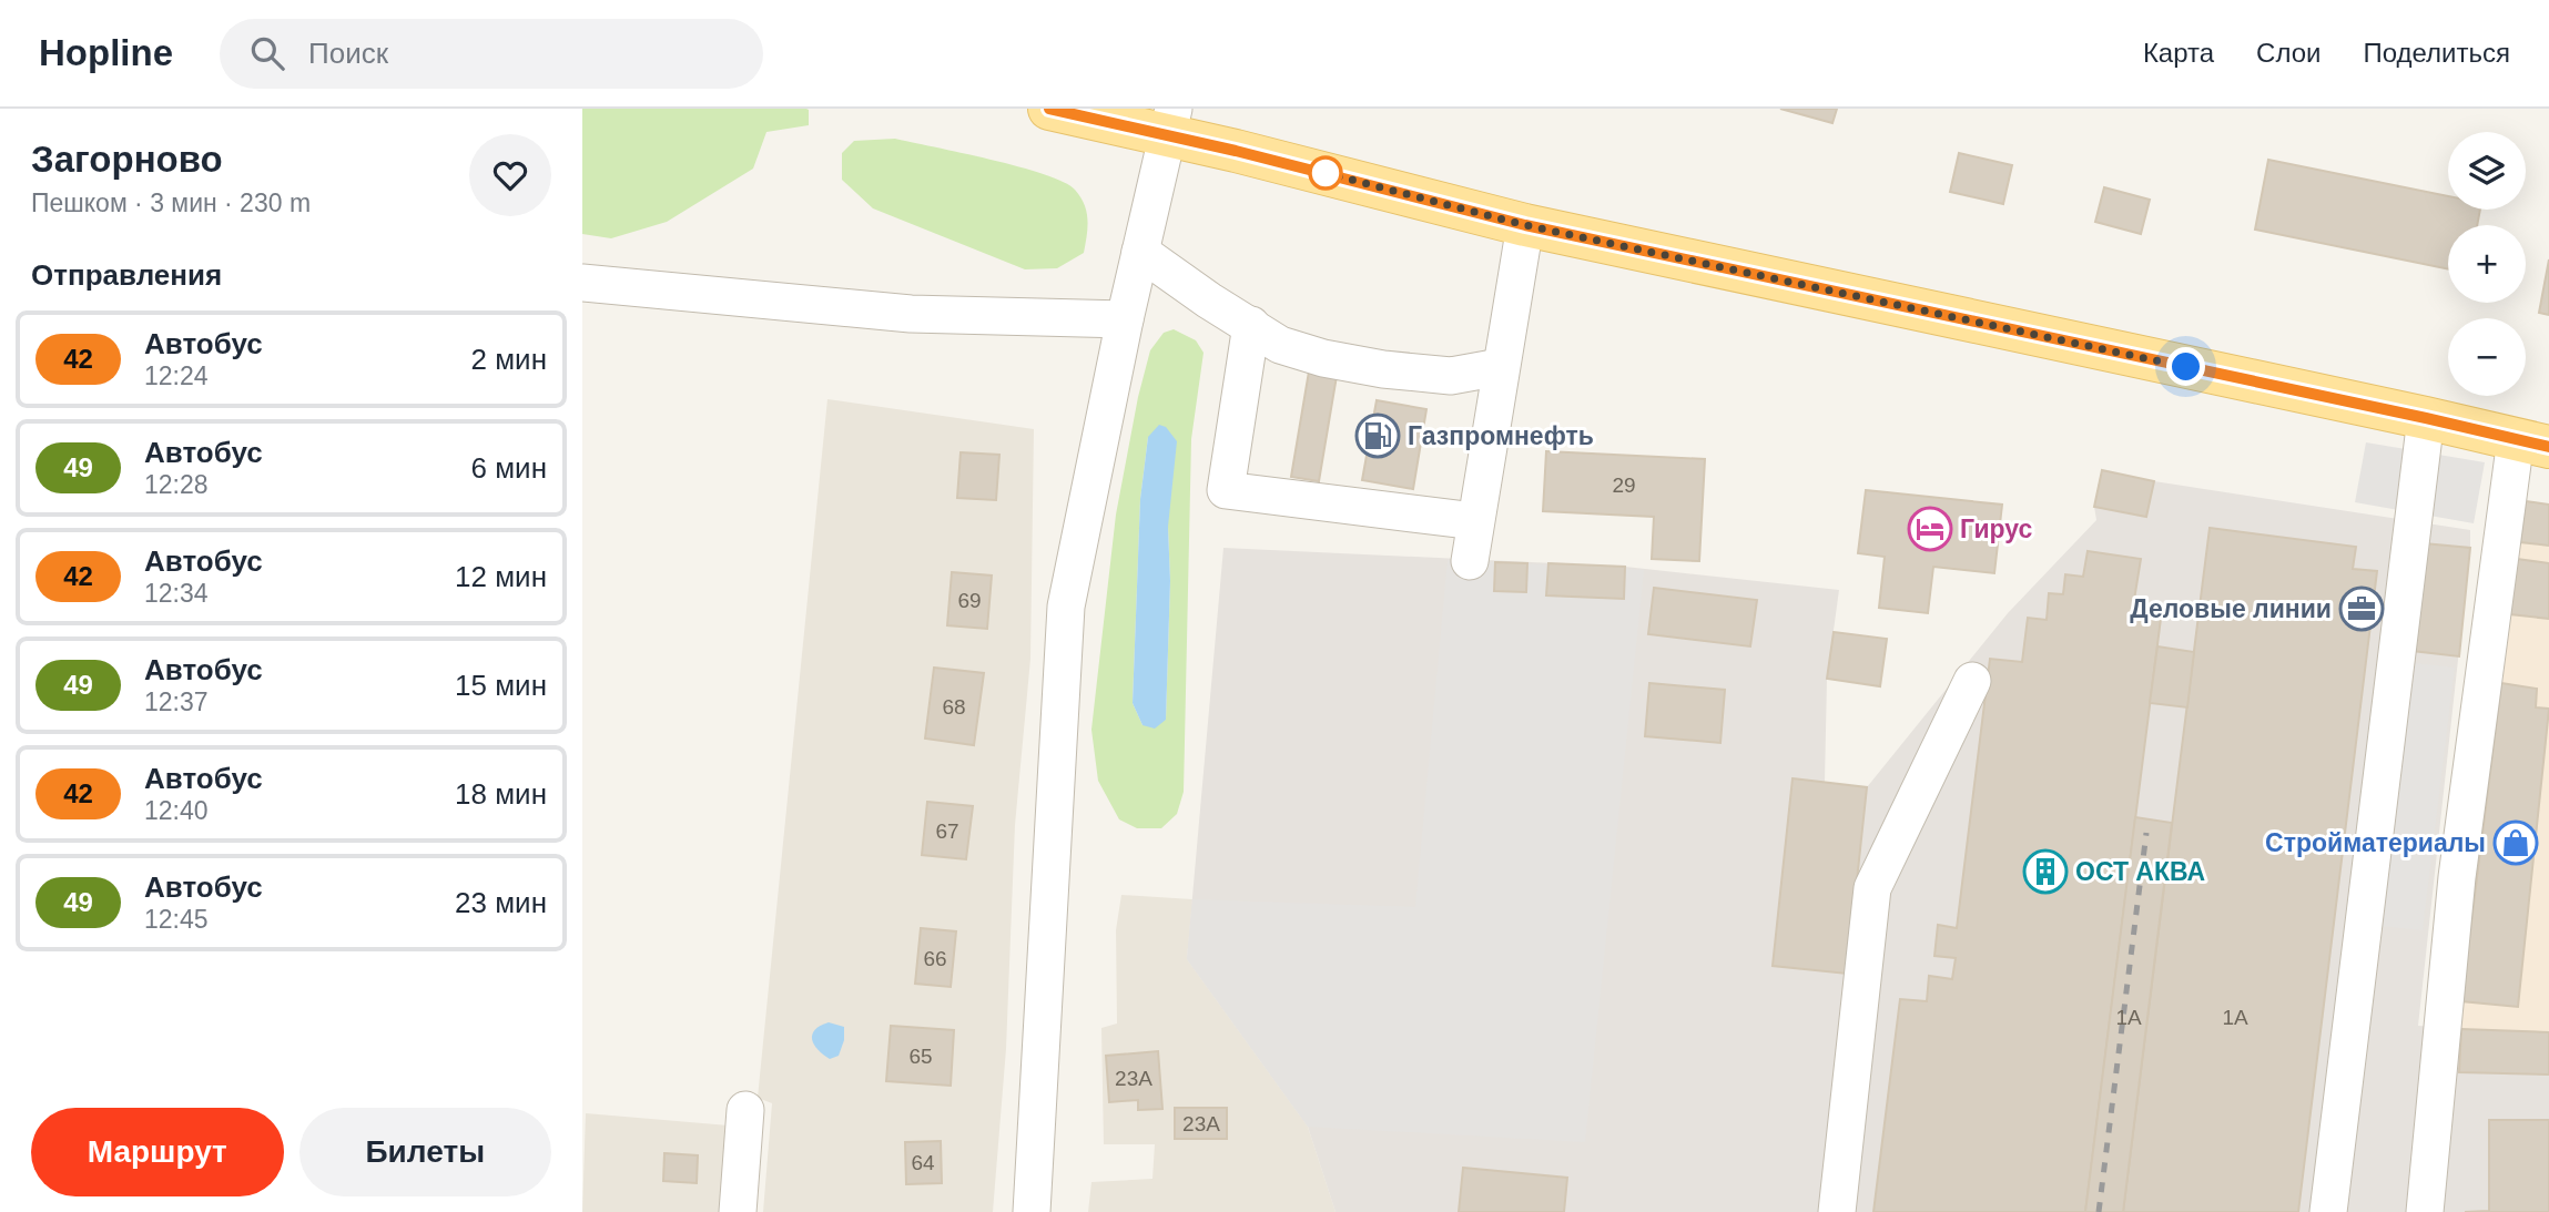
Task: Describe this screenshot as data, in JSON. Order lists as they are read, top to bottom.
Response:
{
  "places": {
    "fuel station": ["Газпромнефть"],
    "hotel": ["Гирус"],
    "office": ["Деловые линии"],
    "shop": ["Стройматериалы"],
    "building": ["ОСТ АКВА"]
  },
  "lines": ["bus line 42"],
  "house_numbers": [
    "29",
    "69",
    "68",
    "67",
    "66",
    "1А",
    "1А",
    "65",
    "23А",
    "23А",
    "64"
  ],
  "page": {
    "header": "Hopline",
    "search": "Поиск",
    "nav": ["Карта", "Слои", "Поделиться"],
    "heading": [
      ["Загорново", "Пешком · 3 мин · 230 m"],
      "Отправления"
    ],
    "map_buttons": ["+", "−"],
    "list": [
      {
        "mark": "42",
        "name": "Автобус",
        "note": "12:24",
        "value": "2 мин"
      },
      {
        "mark": "49",
        "name": "Автобус",
        "note": "12:28",
        "value": "6 мин"
      },
      {
        "mark": "42",
        "name": "Автобус",
        "note": "12:34",
        "value": "12 мин"
      },
      {
        "mark": "49",
        "name": "Автобус",
        "note": "12:37",
        "value": "15 мин"
      },
      {
        "mark": "42",
        "name": "Автобус",
        "note": "12:40",
        "value": "18 мин"
      },
      {
        "mark": "49",
        "name": "Автобус",
        "note": "12:45",
        "value": "23 мин"
      }
    ],
    "buttons": ["Маршрут", "Билеты"]
  }
}
